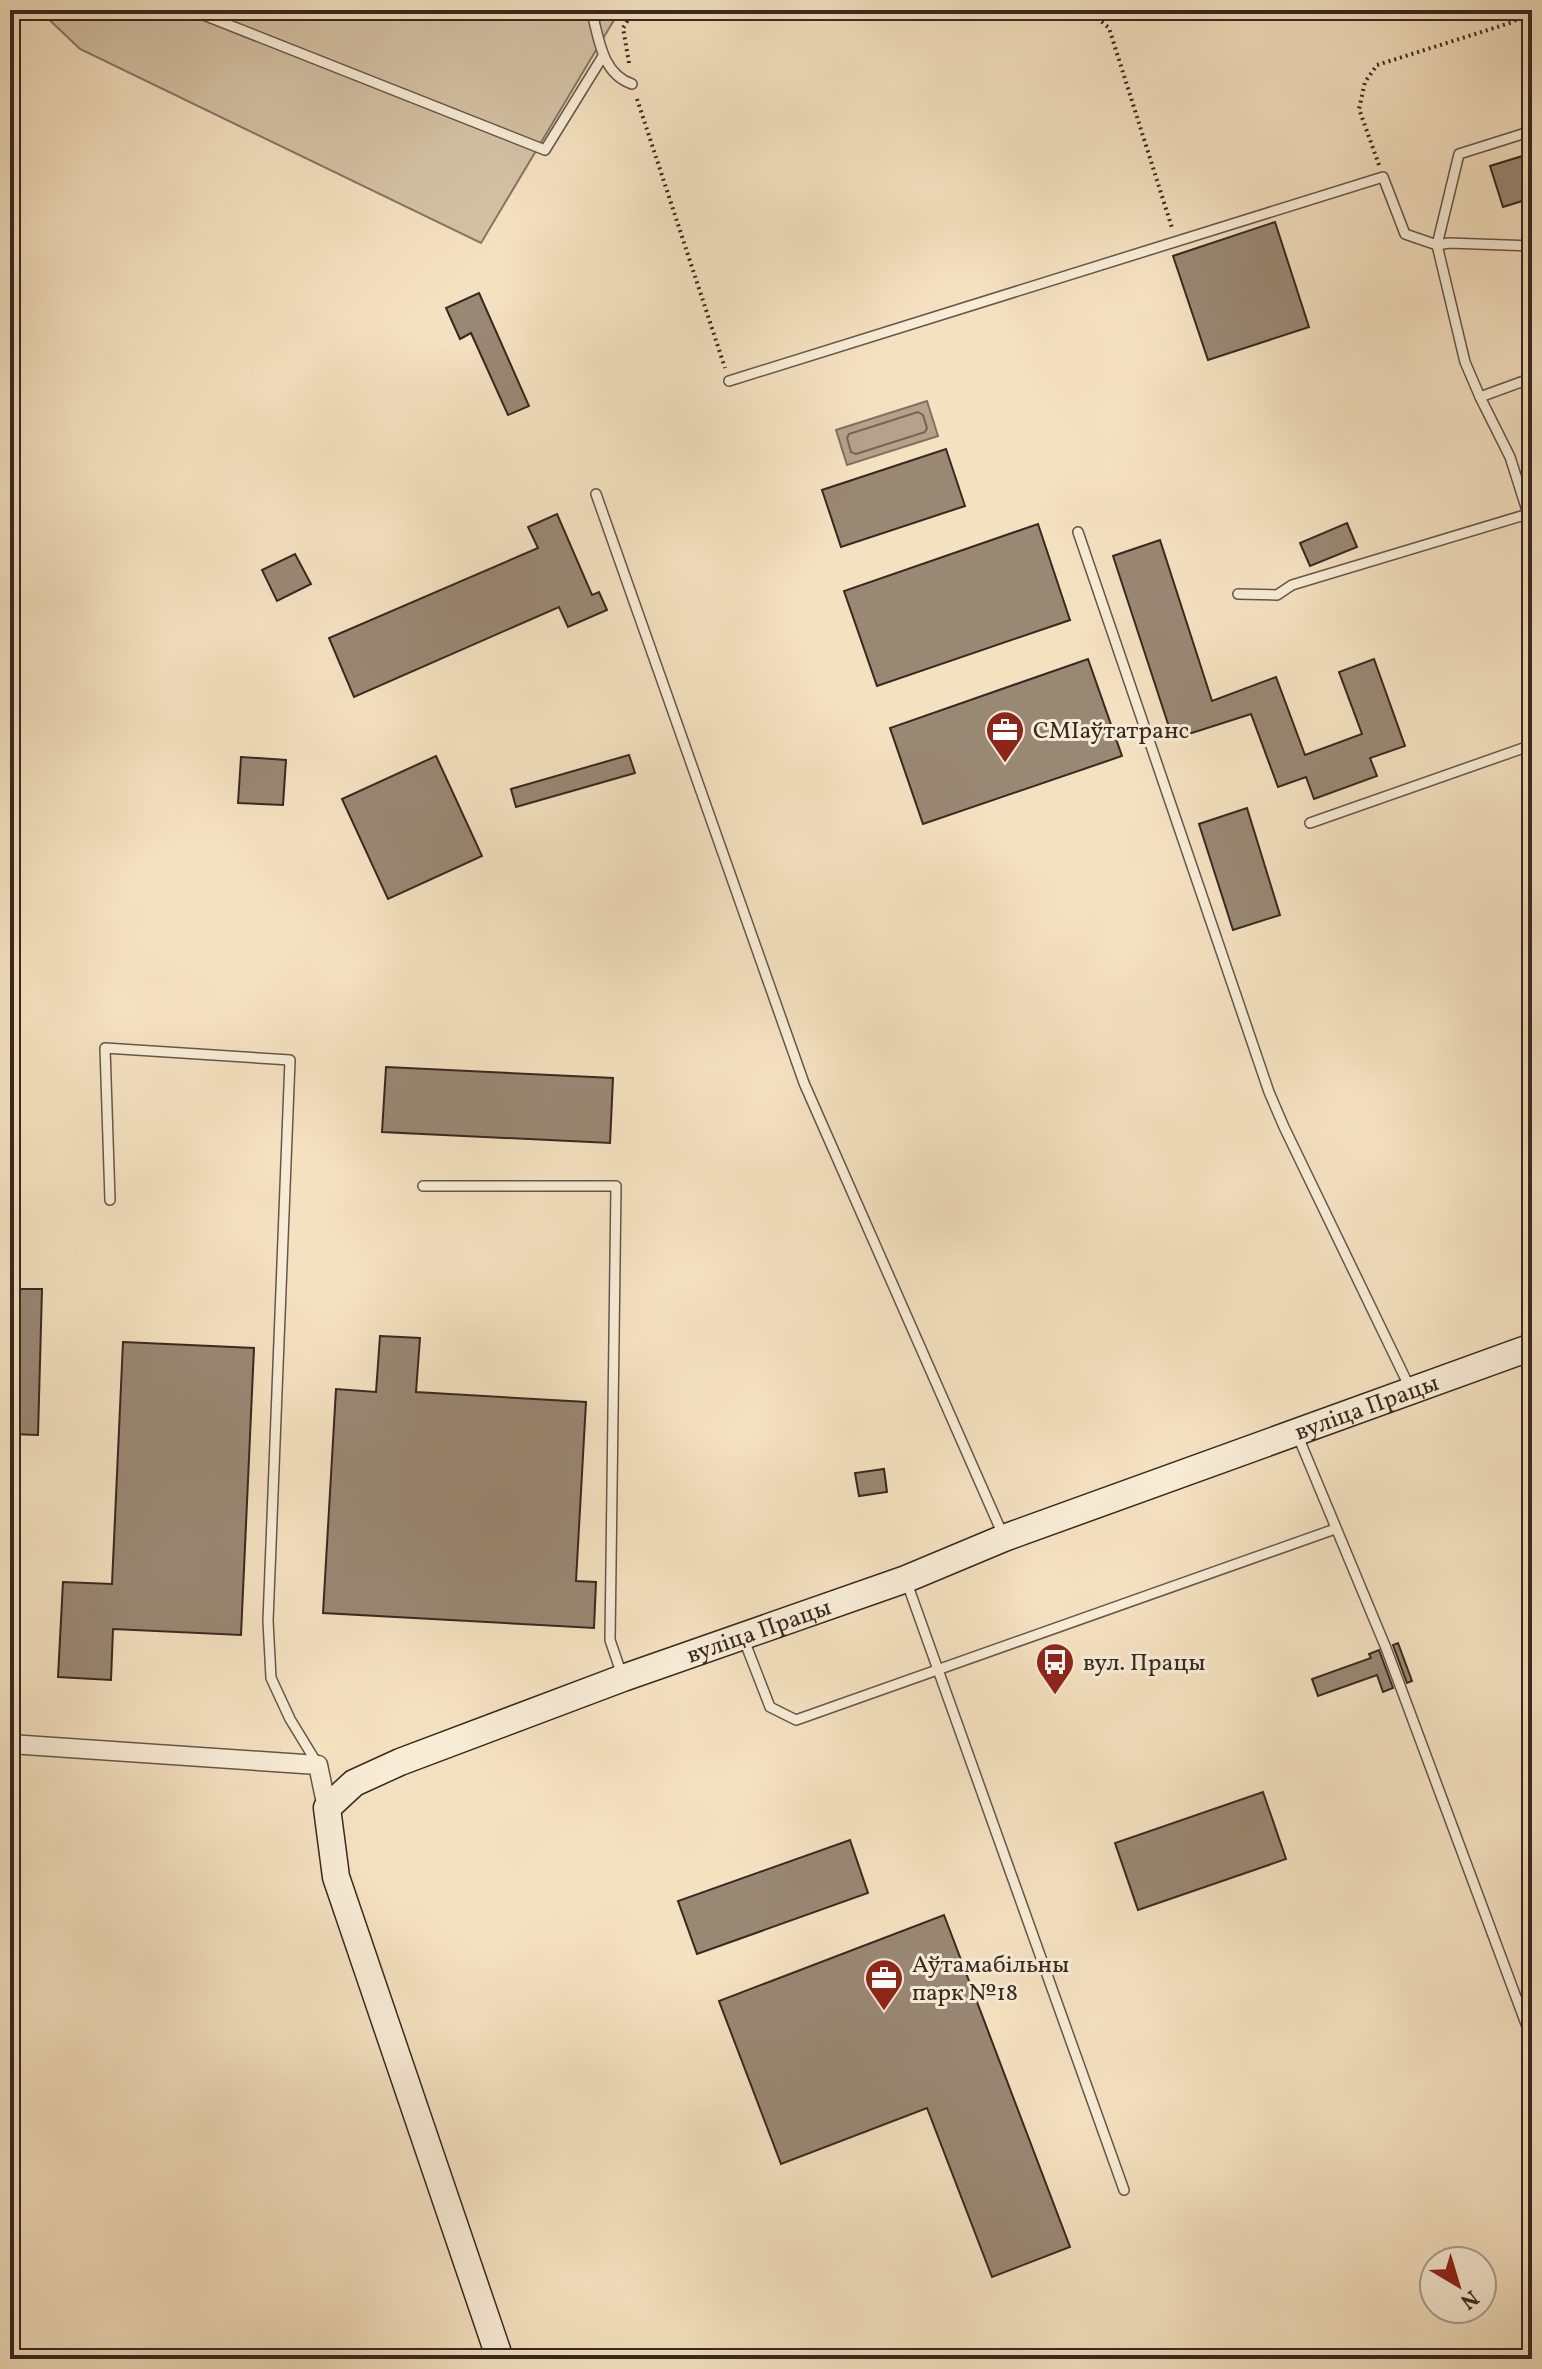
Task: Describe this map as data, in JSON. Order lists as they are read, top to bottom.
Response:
{
  "streets": {
    "street": ["вуліца Працы"]
  },
  "places": {
    "office": ["СМІаўтатранс", "Аўтамабільны парк №18"],
    "bus stop": ["вул. Працы"]
  },
  "north": "bottom right"
}
